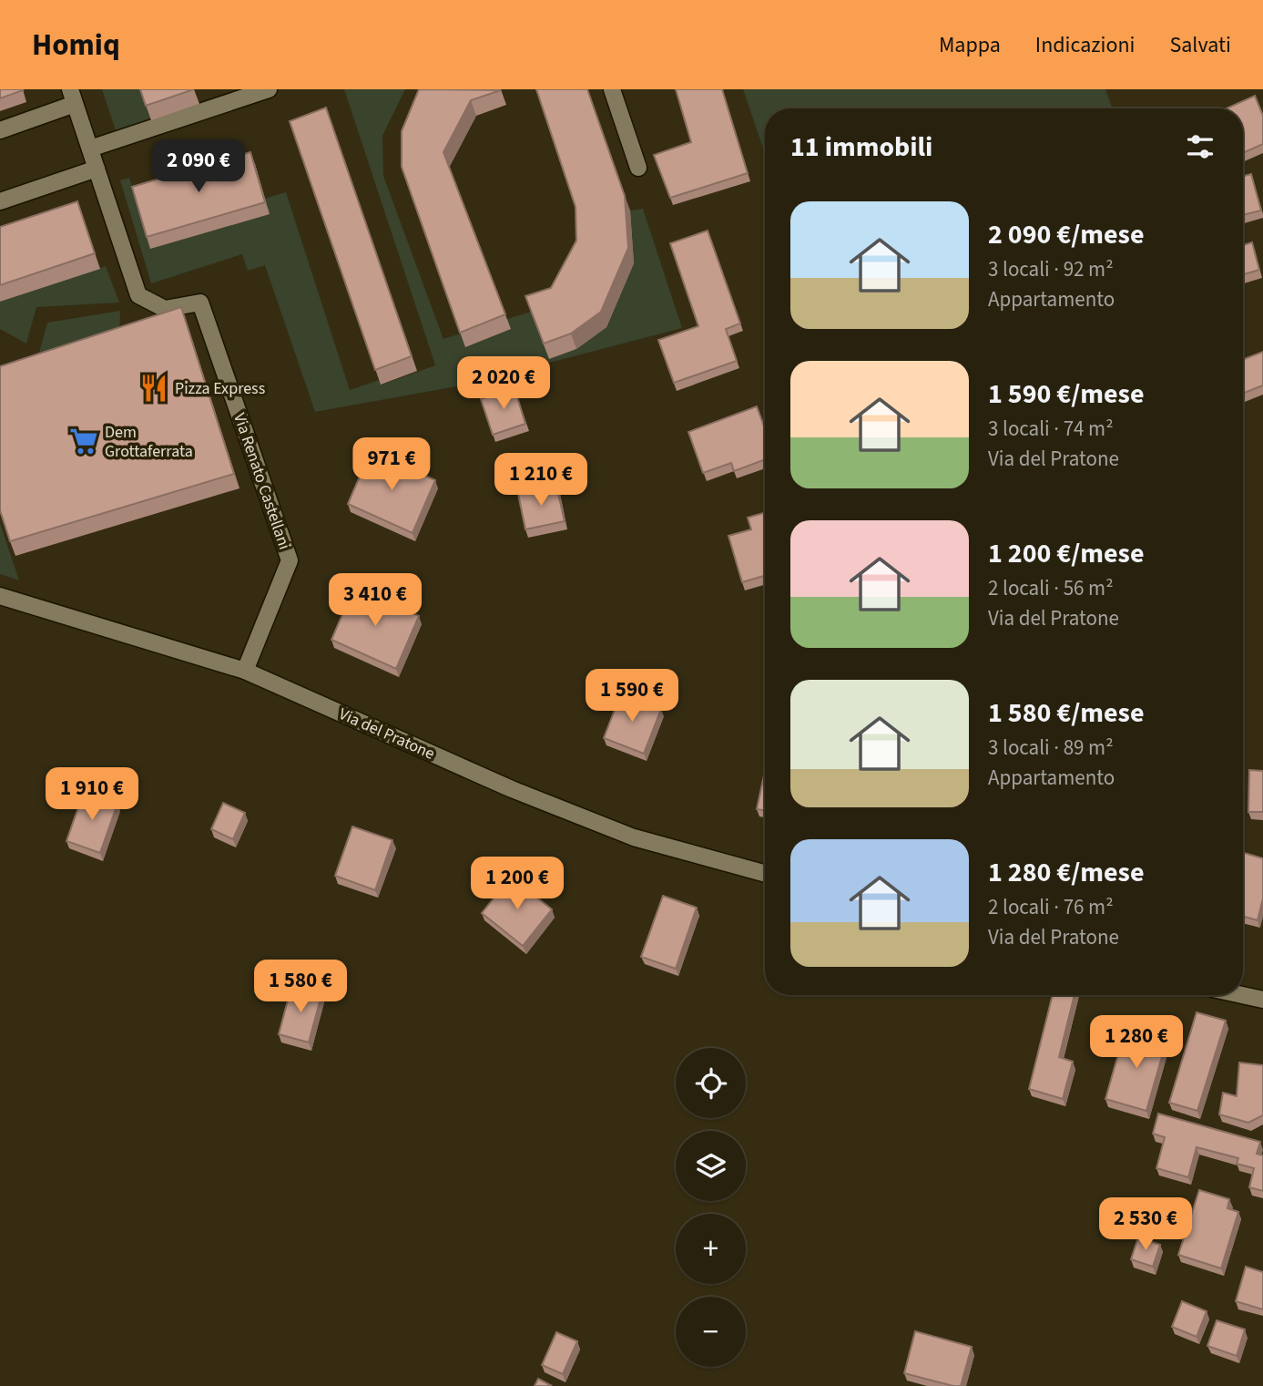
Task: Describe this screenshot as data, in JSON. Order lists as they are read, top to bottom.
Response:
{
  "streets": {
    "street": ["Via Renato Castellani", "Via del Pratone"]
  },
  "crossings": [
    ["Via Renato Castellani", "Via del Pratone"]
  ],
  "places": {
    "restaurant": ["Pizza Express"],
    "supermarket": ["Dem Grottaferrata"]
  },
  "page": {
    "header": "Homiq",
    "nav": ["Mappa", "Indicazioni", "Salvati"],
    "heading": "11 immobili",
    "price": [
      "2 090 €",
      "2 020 €",
      "971 €",
      "1 210 €",
      "3 410 €",
      "1 590 €",
      "1 910 €",
      "1 200 €",
      "1 580 €",
      "1 280 €",
      "2 530 €"
    ],
    "list": [
      {
        "name": "2 090 €/mese",
        "note": "3 locali · 92 m² · Appartamento"
      },
      {
        "name": "1 590 €/mese",
        "note": "3 locali · 74 m² · Via del Pratone"
      },
      {
        "name": "1 200 €/mese",
        "note": "2 locali · 56 m² · Via del Pratone"
      },
      {
        "name": "1 580 €/mese",
        "note": "3 locali · 89 m² · Appartamento"
      },
      {
        "name": "1 280 €/mese",
        "note": "2 locali · 76 m² · Via del Pratone"
      }
    ],
    "map_buttons": ["+", "−"]
  }
}
